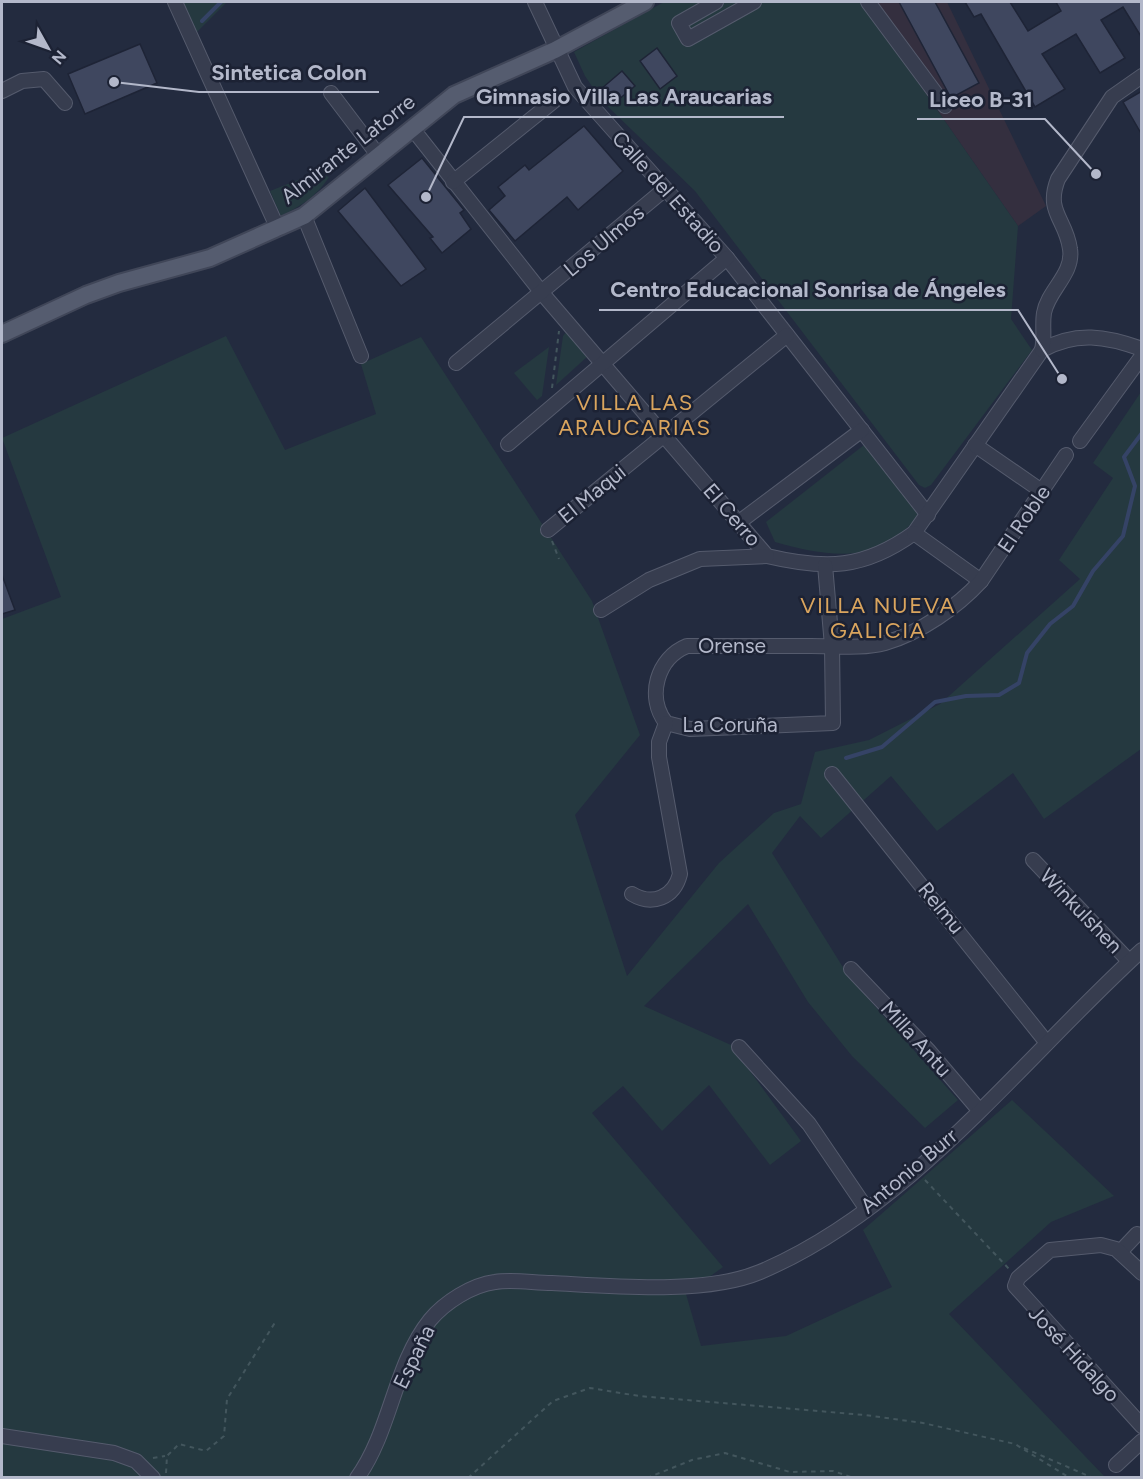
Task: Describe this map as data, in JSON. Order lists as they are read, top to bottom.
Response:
{
  "streets": {
    "main road": ["Almirante Latorre"],
    "street": [
      "Calle del Estadio",
      "Los Ulmos",
      "El Maqui",
      "El Cerro",
      "El Roble",
      "Orense",
      "La Coruña",
      "Relmu",
      "Winkulshen",
      "Milla Antu",
      "Antonio Burr",
      "José Hidalgo",
      "España"
    ]
  },
  "crossings": [
    ["Almirante Latorre", "Calle del Estadio"],
    ["Almirante Latorre", "El Cerro"],
    ["Calle del Estadio", "Los Ulmos"],
    ["Calle del Estadio", "El Maqui"],
    ["Calle del Estadio", "El Cerro"],
    ["Los Ulmos", "El Cerro"],
    ["El Maqui", "El Cerro"],
    ["El Roble", "Orense"],
    ["El Roble", "La Coruña"],
    ["Orense", "La Coruña"],
    ["Relmu", "Antonio Burr"],
    ["Winkulshen", "Antonio Burr"],
    ["Milla Antu", "Antonio Burr"],
    ["Antonio Burr", "España"]
  ],
  "districts": ["VILLA LAS ARAUCARIAS", "VILLA NUEVA GALICIA"],
  "places": [
    "Sintetica Colon",
    "Liceo B-31",
    "Gimnasio Villa Las Araucarias",
    "Centro Educacional Sonrisa de Ángeles"
  ],
  "north": "bottom right"
}
